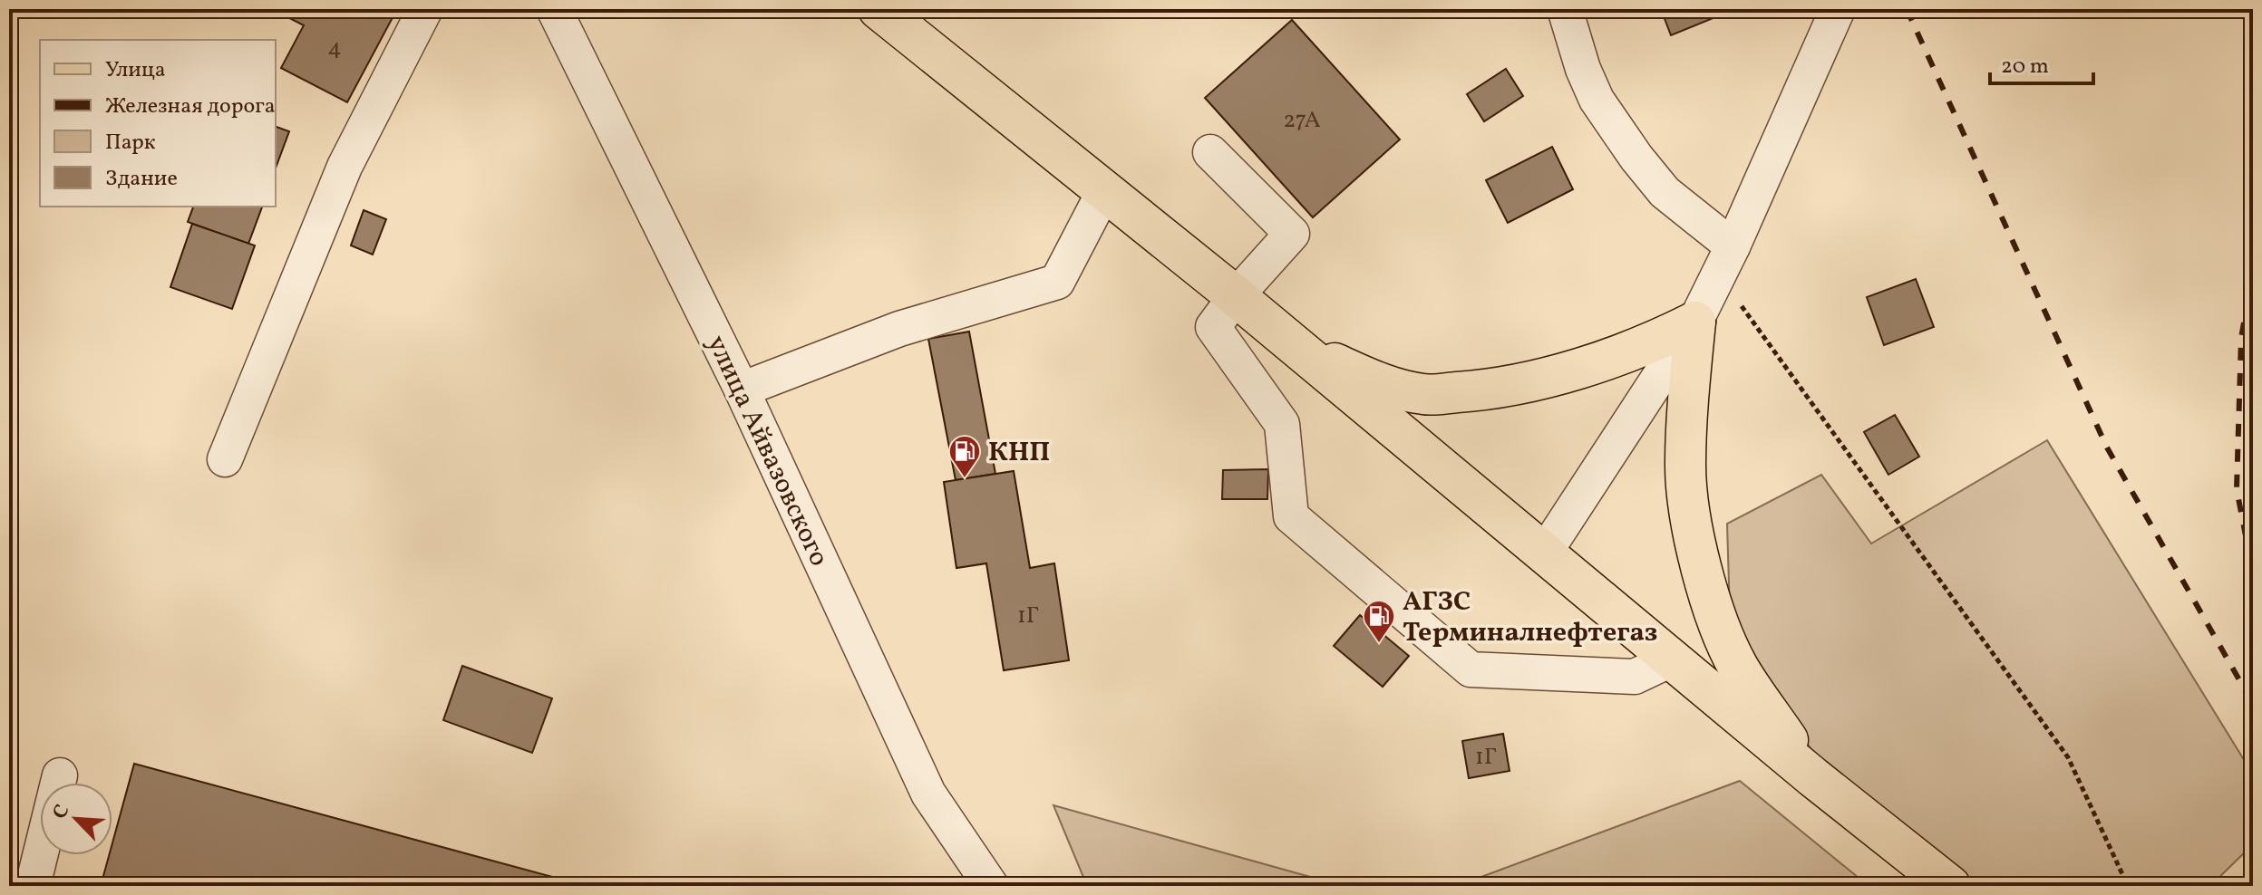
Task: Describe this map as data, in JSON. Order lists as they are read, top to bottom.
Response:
{
  "streets": {
    "street": ["улица Айвазовского"]
  },
  "places": {
    "fuel station": ["КНП", "АГЗС Терминалнефтегаз"]
  },
  "house_numbers": [
    "4",
    "27А",
    "1Г",
    "1Г"
  ],
  "legend": [
    "Улица",
    "Железная дорога",
    "Парк",
    "Здание"
  ],
  "scale_bar": "20 m",
  "north": "top left"
}
